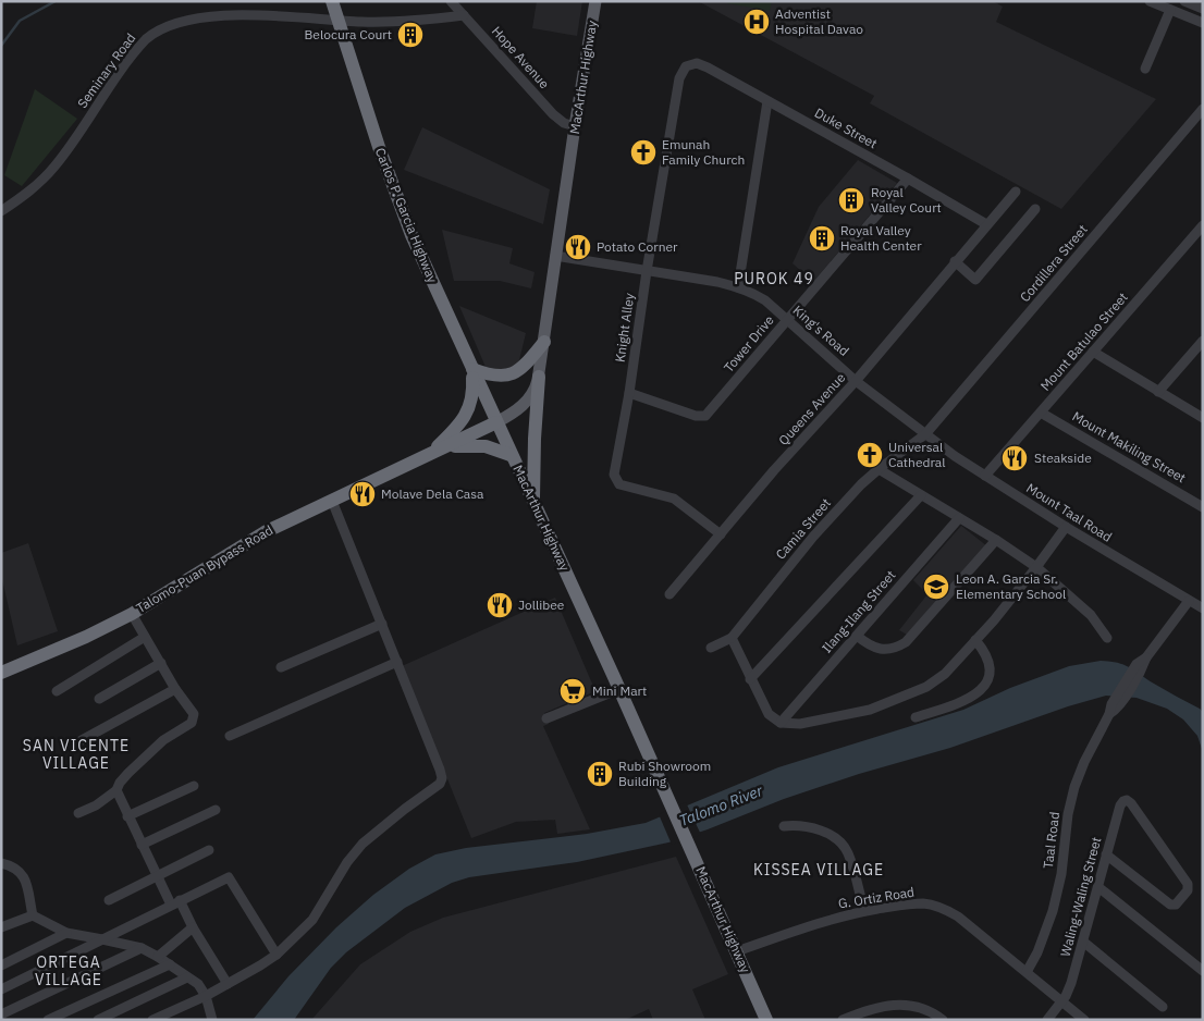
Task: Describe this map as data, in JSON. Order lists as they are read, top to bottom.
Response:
{
  "streets": {
    "highway": ["MacArthur Highway", "Carlos P. Garcia Highway", "Talomo-Puan Bypass Road"],
    "street": [
      "Hope Avenue",
      "Seminary Road",
      "Duke Street",
      "Cordillera Street",
      "Knight Alley",
      "King's Road",
      "Mount Batulao Street",
      "Tower Drive",
      "Queens Avenue",
      "Mount Makiling Street",
      "Mount Taal Road",
      "Camia Street",
      "Ilang-Ilang Street",
      "Taal Road",
      "Waling-Waling Street",
      "G. Ortiz Road"
    ]
  },
  "crossings": [
    ["Hope Avenue", "Seminary Road"],
    ["Hope Avenue", "MacArthur Highway"],
    ["Seminary Road", "Carlos P. Garcia Highway"],
    ["MacArthur Highway", "Carlos P. Garcia Highway"],
    ["MacArthur Highway", "King's Road"],
    ["MacArthur Highway", "Talomo-Puan Bypass Road"],
    ["MacArthur Highway", "G. Ortiz Road"],
    ["Duke Street", "Knight Alley"],
    ["Duke Street", "Tower Drive"],
    ["Duke Street", "Queens Avenue"],
    ["Carlos P. Garcia Highway", "Talomo-Puan Bypass Road"],
    ["Cordillera Street", "King's Road"],
    ["Cordillera Street", "Mount Taal Road"],
    ["Cordillera Street", "Camia Street"],
    ["Knight Alley", "King's Road"],
    ["Knight Alley", "Tower Drive"],
    ["Knight Alley", "Queens Avenue"],
    ["King's Road", "Tower Drive"],
    ["King's Road", "Queens Avenue"],
    ["King's Road", "Mount Taal Road"],
    ["King's Road", "Camia Street"],
    ["Mount Batulao Street", "Mount Makiling Street"],
    ["Mount Batulao Street", "Mount Taal Road"],
    ["Mount Taal Road", "Camia Street"],
    ["Mount Taal Road", "Taal Road"],
    ["Taal Road", "G. Ortiz Road"],
    ["Waling-Waling Street", "G. Ortiz Road"]
  ],
  "districts": [
    "PUROK 49",
    "SAN VICENTE VILLAGE",
    "KISSEA VILLAGE",
    "ORTEGA VILLAGE"
  ],
  "water": ["Talomo River"],
  "places": {
    "hospital": ["Adventist Hospital Davao"],
    "building": [
      "Belocura Court",
      "Royal Valley Court",
      "Royal Valley Health Center",
      "Rubi Showroom Building"
    ],
    "church": ["Emunah Family Church", "Universal Cathedral"],
    "restaurant": [
      "Potato Corner",
      "Steakside",
      "Molave Dela Casa",
      "Jollibee"
    ],
    "school or university": ["Leon A. Garcia Sr. Elementary School"],
    "supermarket": ["Mini Mart"]
  }
}
